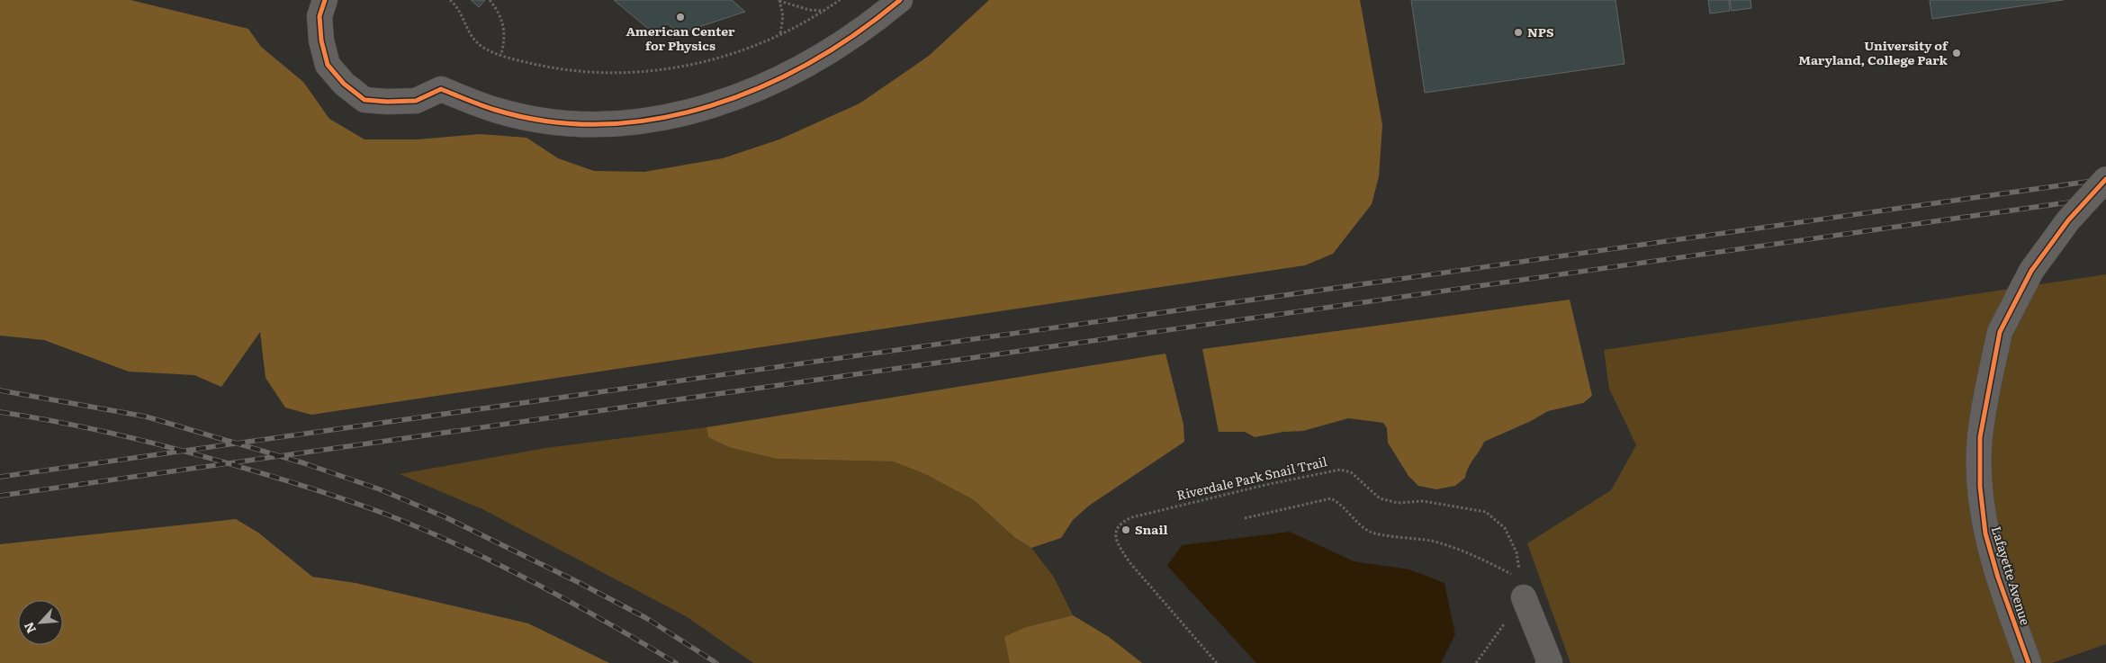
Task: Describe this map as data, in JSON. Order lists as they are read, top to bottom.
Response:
{
  "streets": {
    "street": ["Lafayette Avenue"],
    "path": ["Riverdale Park Snail Trail"]
  },
  "places": [
    "American Center for Physics",
    "NPS",
    "University of Maryland, College Park",
    "Snail"
  ],
  "north": "bottom left"
}
